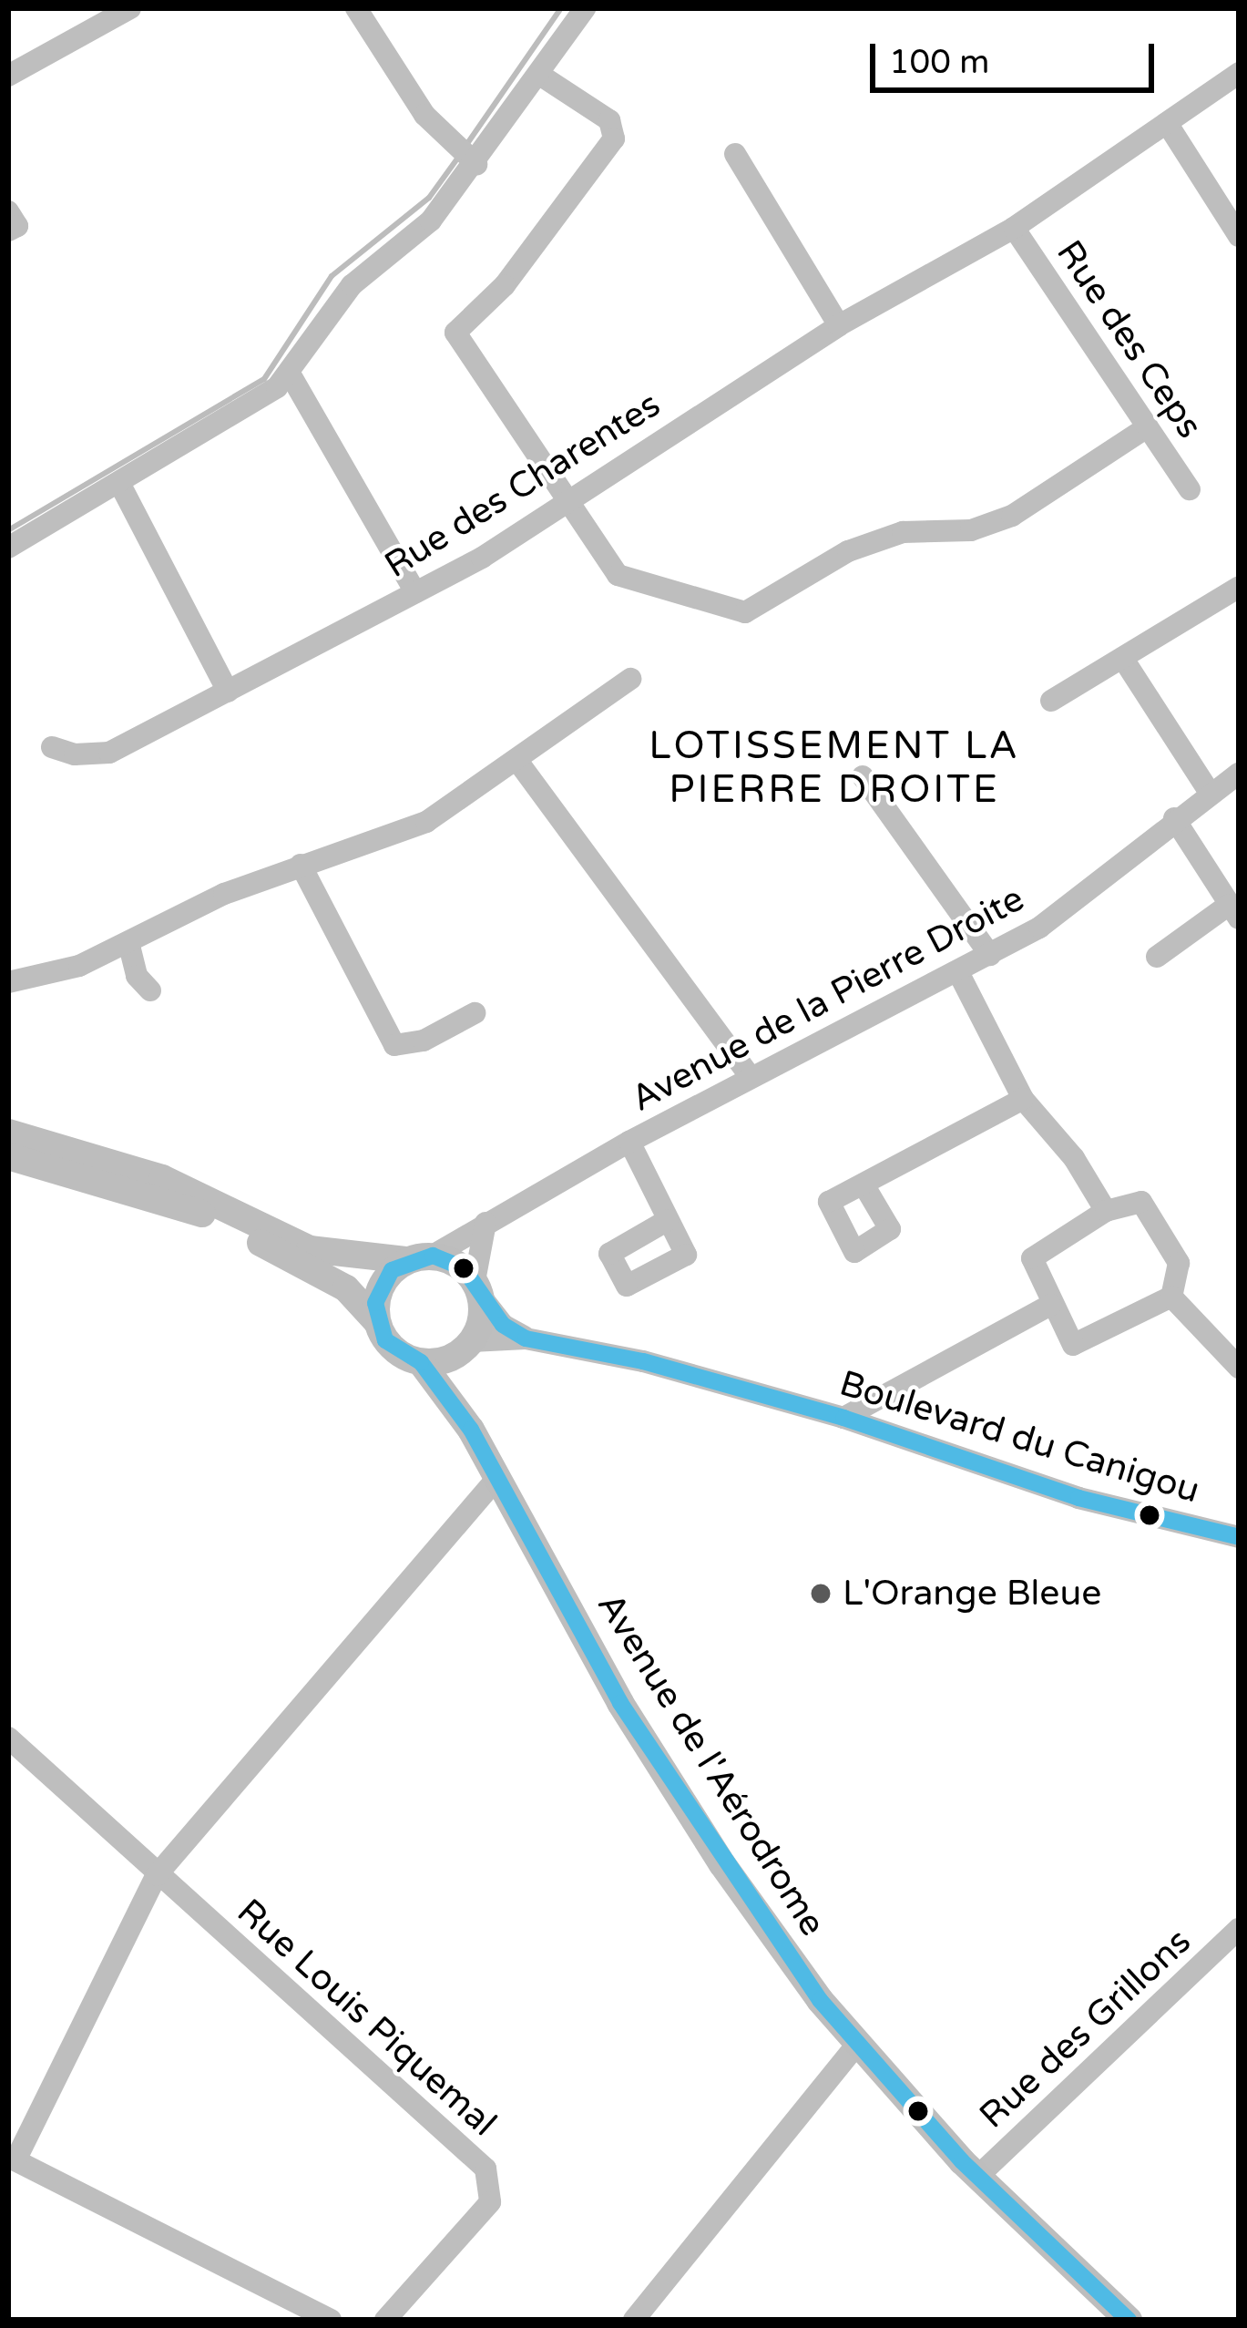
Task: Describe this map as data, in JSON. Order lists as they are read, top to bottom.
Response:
{
  "streets": {
    "main road": ["Avenue de l'Aérodrome"],
    "street": [
      "Rue des Ceps",
      "Rue des Charentes",
      "Avenue de la Pierre Droite",
      "Boulevard du Canigou",
      "Rue Louis Piquemal",
      "Rue des Grillons"
    ]
  },
  "crossings": [
    ["Rue des Ceps", "Rue des Charentes"],
    ["Avenue de la Pierre Droite", "Boulevard du Canigou"],
    ["Avenue de la Pierre Droite", "Avenue de l'Aérodrome"],
    ["Boulevard du Canigou", "Avenue de l'Aérodrome"],
    ["Avenue de l'Aérodrome", "Rue des Grillons"]
  ],
  "districts": ["LOTISSEMENT LA PIERRE DROITE"],
  "places": ["L'Orange Bleue"],
  "scale_bar": "100 m"
}
